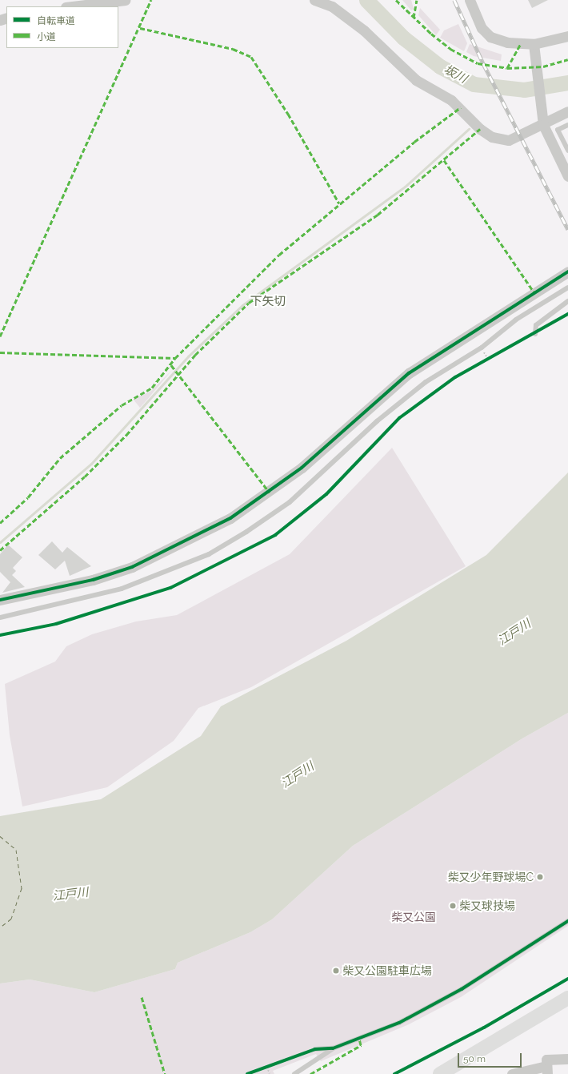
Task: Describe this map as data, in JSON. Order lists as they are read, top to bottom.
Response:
{
  "districts": ["下矢切"],
  "water": ["坂川", "江戸川"],
  "parks": ["柴又公園"],
  "places": ["柴又少年野球場C", "柴又球技場", "柴又公園駐車広場"],
  "legend": ["自転車道", "小道"],
  "scale_bar": "50 m"
}
